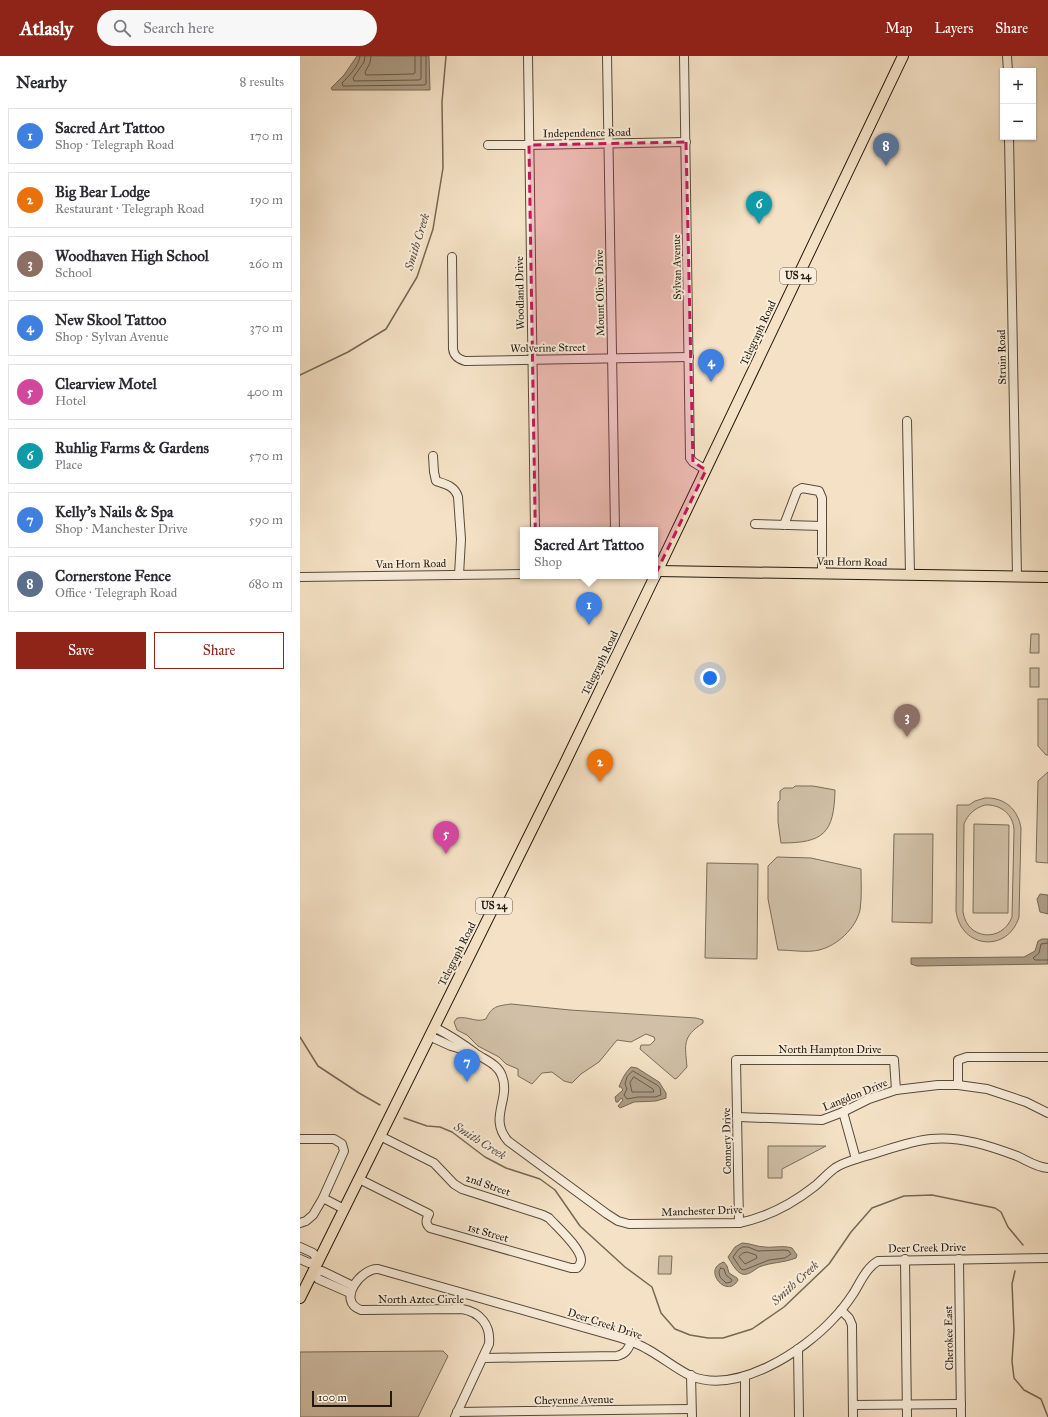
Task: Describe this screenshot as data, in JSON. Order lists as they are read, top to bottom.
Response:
{
  "streets": {
    "main road": ["US 24", "Telegraph Road", "Van Horn Road"],
    "street": [
      "Independence Road",
      "Sylvan Avenue",
      "Woodland Drive",
      "Mount Olive Drive",
      "Wolverine Street",
      "Struin Road",
      "North Hampton Drive",
      "Langdon Drive",
      "Connery Drive",
      "2nd Street",
      "Manchester Drive",
      "1st Street",
      "Deer Creek Drive",
      "North Aztec Circle",
      "Cherokee East",
      "Cheyenne Avenue"
    ]
  },
  "crossings": [
    ["Independence Road", "Sylvan Avenue"],
    ["Independence Road", "Woodland Drive"],
    ["Independence Road", "Mount Olive Drive"],
    ["Sylvan Avenue", "Telegraph Road"],
    ["Sylvan Avenue", "Wolverine Street"],
    ["Woodland Drive", "Wolverine Street"],
    ["Mount Olive Drive", "Wolverine Street"],
    ["Telegraph Road", "2nd Street"],
    ["Telegraph Road", "Manchester Drive"],
    ["Telegraph Road", "1st Street"],
    ["Struin Road", "Van Horn Road"],
    ["North Hampton Drive", "Langdon Drive"],
    ["North Hampton Drive", "Connery Drive"],
    ["Langdon Drive", "Connery Drive"],
    ["Connery Drive", "Manchester Drive"],
    ["2nd Street", "1st Street"],
    ["Deer Creek Drive", "North Aztec Circle"],
    ["Deer Creek Drive", "Cherokee East"],
    ["North Aztec Circle", "Cheyenne Avenue"]
  ],
  "water": ["Smith Creek"],
  "scale_bar": "100 m",
  "page": {
    "header": "Atlasly",
    "search": "Search here",
    "nav": ["Map", "Layers", "Share"],
    "heading": ["Nearby", "8 results"],
    "map_buttons": ["+", "−"],
    "list": [
      {
        "mark": "1",
        "name": "Sacred Art Tattoo",
        "note": "Shop · Telegraph Road",
        "value": "170 m"
      },
      {
        "mark": "2",
        "name": "Big Bear Lodge",
        "note": "Restaurant · Telegraph Road",
        "value": "190 m"
      },
      {
        "mark": "3",
        "name": "Woodhaven High School",
        "note": "School",
        "value": "260 m"
      },
      {
        "mark": "4",
        "name": "New Skool Tattoo",
        "note": "Shop · Sylvan Avenue",
        "value": "370 m"
      },
      {
        "mark": "5",
        "name": "Clearview Motel",
        "note": "Hotel",
        "value": "400 m"
      },
      {
        "mark": "6",
        "name": "Ruhlig Farms & Gardens",
        "note": "Place",
        "value": "570 m"
      },
      {
        "mark": "7",
        "name": "Kelly's Nails & Spa",
        "note": "Shop · Manchester Drive",
        "value": "590 m"
      },
      {
        "mark": "8",
        "name": "Cornerstone Fence",
        "note": "Office · Telegraph Road",
        "value": "680 m"
      }
    ],
    "pins": [
      "8",
      "6",
      "4",
      "1",
      "3",
      "2",
      "5",
      "7"
    ],
    "popup": ["Sacred Art Tattoo", "Shop"],
    "buttons": ["Save", "Share"],
    "scale": "100 m"
  }
}
